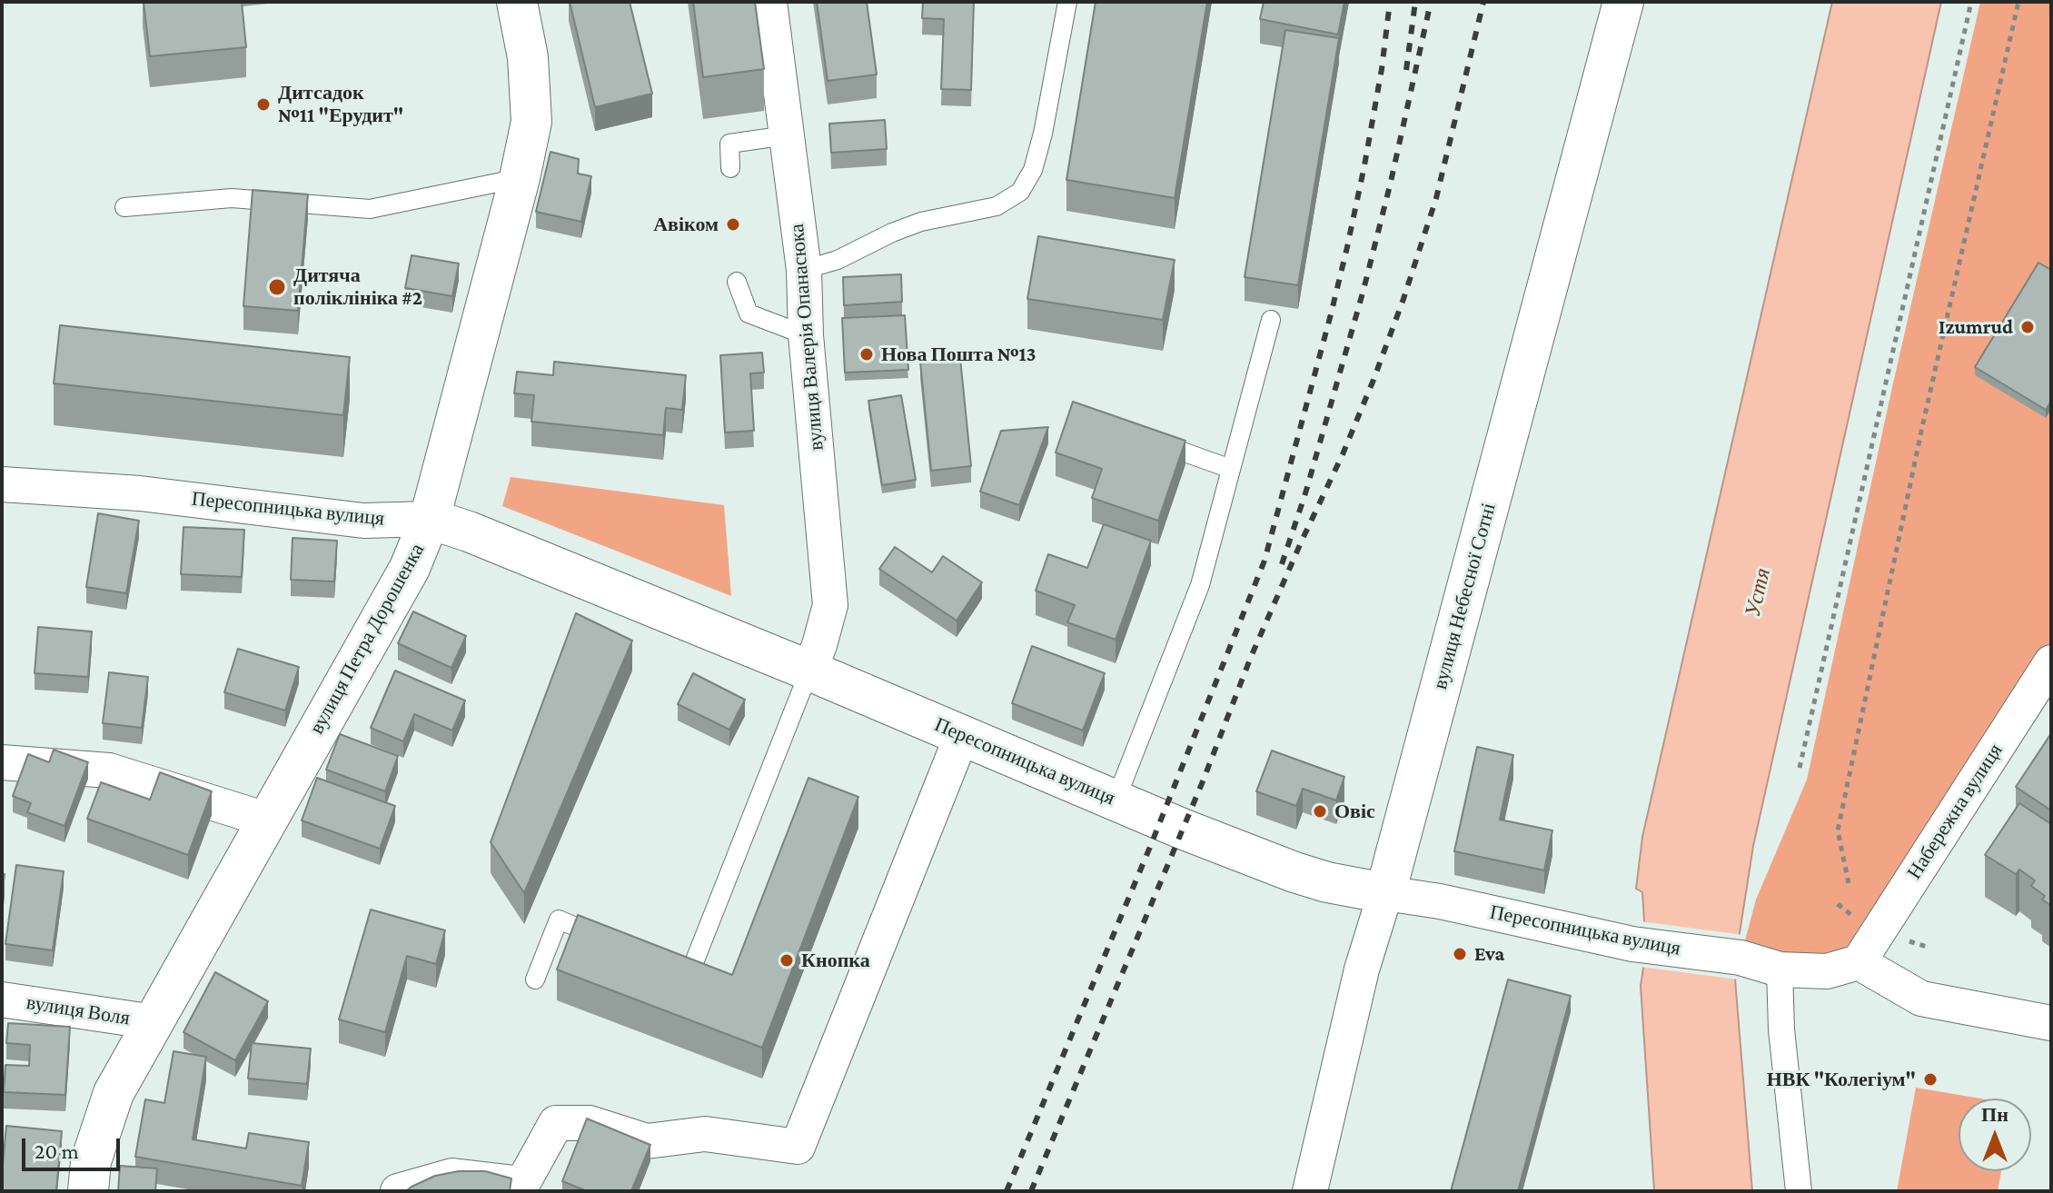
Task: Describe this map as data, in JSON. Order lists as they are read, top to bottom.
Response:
{
  "streets": {
    "street": [
      "вулиця Валерія Опанасюка",
      "Пересопницька вулиця",
      "вулиця Небесної Сотні",
      "вулиця Петра Дорошенка",
      "Набережна вулиця",
      "вулиця Воля"
    ]
  },
  "crossings": [
    ["вулиця Валерія Опанасюка", "Пересопницька вулиця"],
    ["Пересопницька вулиця", "вулиця Небесної Сотні"],
    ["Пересопницька вулиця", "вулиця Петра Дорошенка"],
    ["Пересопницька вулиця", "Набережна вулиця"],
    ["вулиця Петра Дорошенка", "вулиця Воля"]
  ],
  "water": ["Устя"],
  "places": [
    "Дитсадок №11 \"Ерудит\"",
    "Авіком",
    "Дитяча поліклініка #2",
    "Izumrud",
    "Нова Пошта №13",
    "Овіс",
    "Eva",
    "Кнопка",
    "НВК \"Колегіум\""
  ],
  "scale_bar": "20 m",
  "north": "top"
}
